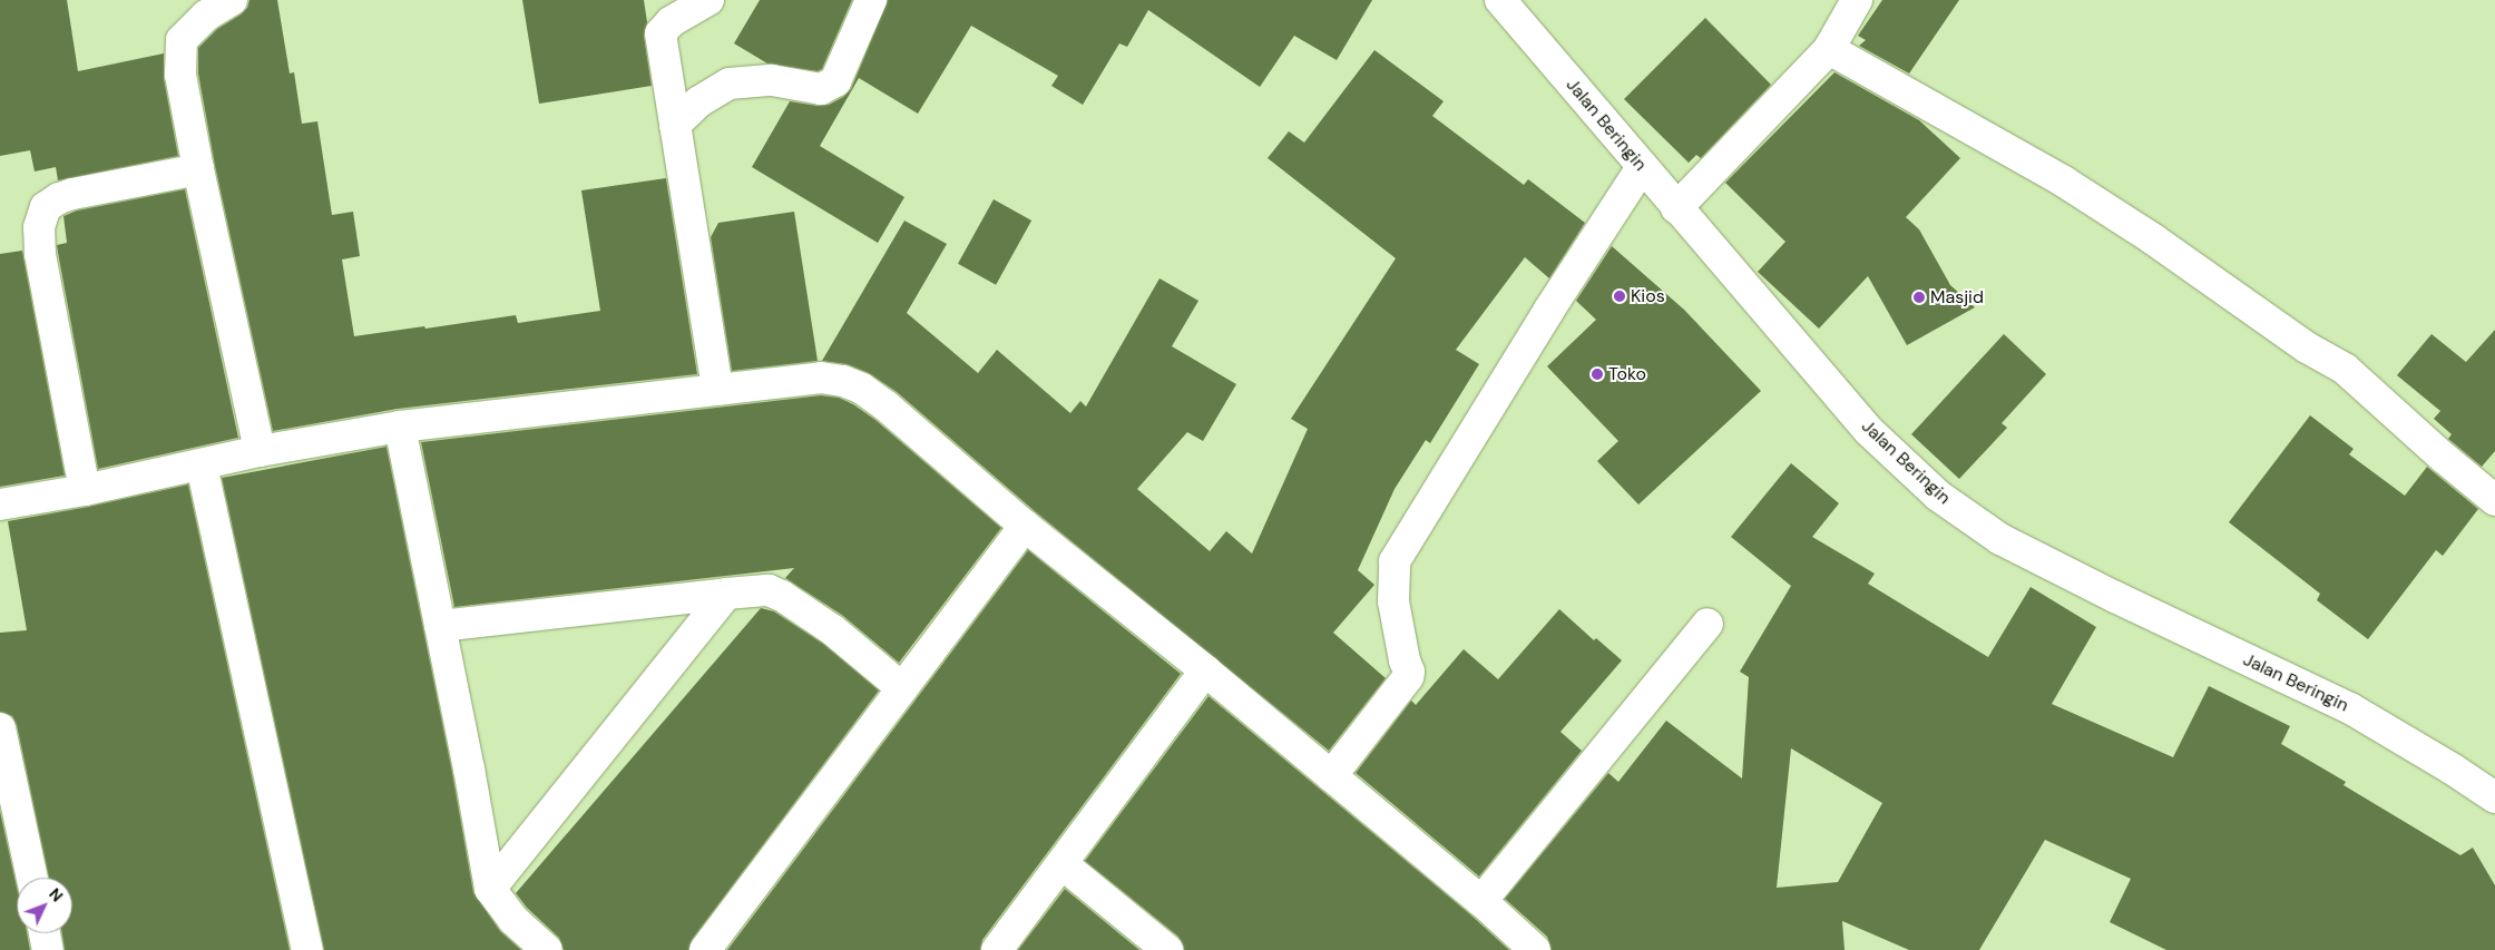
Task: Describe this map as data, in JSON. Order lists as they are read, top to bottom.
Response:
{
  "streets": {
    "street": ["Jalan Beringin"]
  },
  "places": ["Kios", "Masjid", "Toko"],
  "north": "top right"
}
